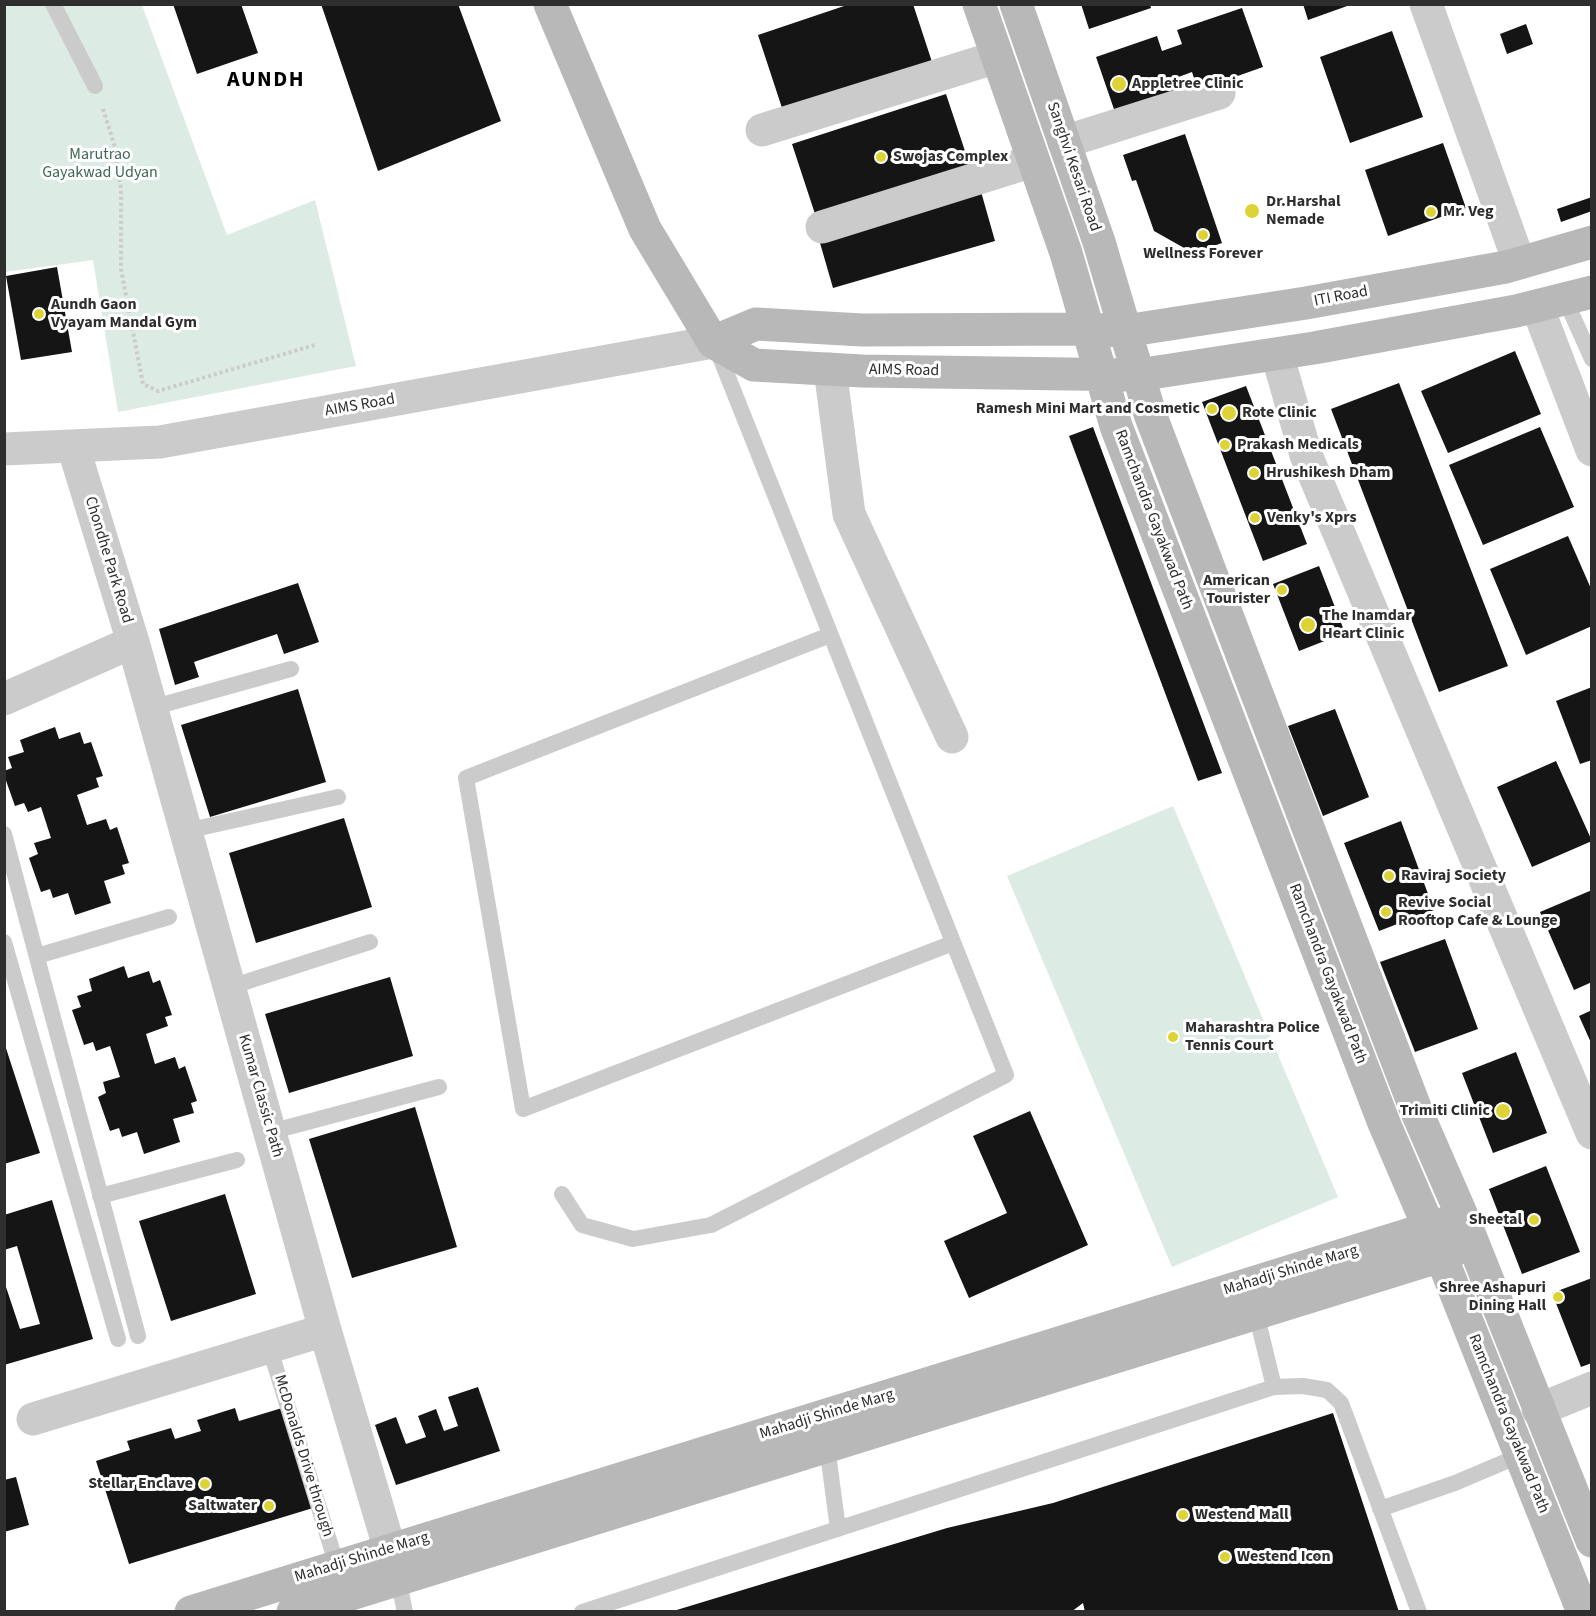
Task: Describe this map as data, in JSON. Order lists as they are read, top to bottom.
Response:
{
  "streets": {
    "main road": [
      "Sanghvi Kesari Road",
      "ITI Road",
      "AIMS Road",
      "Ramchandra Gayakwad Path",
      "Mahadji Shinde Marg"
    ],
    "street": ["Chondhe Park Road", "Kumar Classic Path"],
    "lane": ["McDonalds Drive through"]
  },
  "crossings": [
    ["Sanghvi Kesari Road", "ITI Road"],
    ["Sanghvi Kesari Road", "Ramchandra Gayakwad Path"],
    ["ITI Road", "AIMS Road"],
    ["ITI Road", "Ramchandra Gayakwad Path"],
    ["AIMS Road", "Ramchandra Gayakwad Path"],
    ["AIMS Road", "Chondhe Park Road"],
    ["Ramchandra Gayakwad Path", "Mahadji Shinde Marg"],
    ["Chondhe Park Road", "Kumar Classic Path"],
    ["Kumar Classic Path", "Mahadji Shinde Marg"],
    ["Mahadji Shinde Marg", "McDonalds Drive through"]
  ],
  "districts": ["AUNDH"],
  "parks": ["Marutrao Gayakwad Udyan"],
  "places": [
    "Appletree Clinic",
    "Swojas Complex",
    "Dr.Harshal Nemade",
    "Mr. Veg",
    "Wellness Forever",
    "Aundh Gaon Vyayam Mandal Gym",
    "Ramesh Mini Mart and Cosmetic",
    "Rote Clinic",
    "Prakash Medicals",
    "Hrushikesh Dham",
    "Venky's Xprs",
    "American Tourister",
    "The Inamdar Heart Clinic",
    "Raviraj Society",
    "Revive Social Rooftop Cafe & Lounge",
    "Maharashtra Police Tennis Court",
    "Trimiti Clinic",
    "Sheetal",
    "Shree Ashapuri Dining Hall",
    "Stellar Enclave",
    "Saltwater",
    "Westend Mall",
    "Westend Icon"
  ]
}
